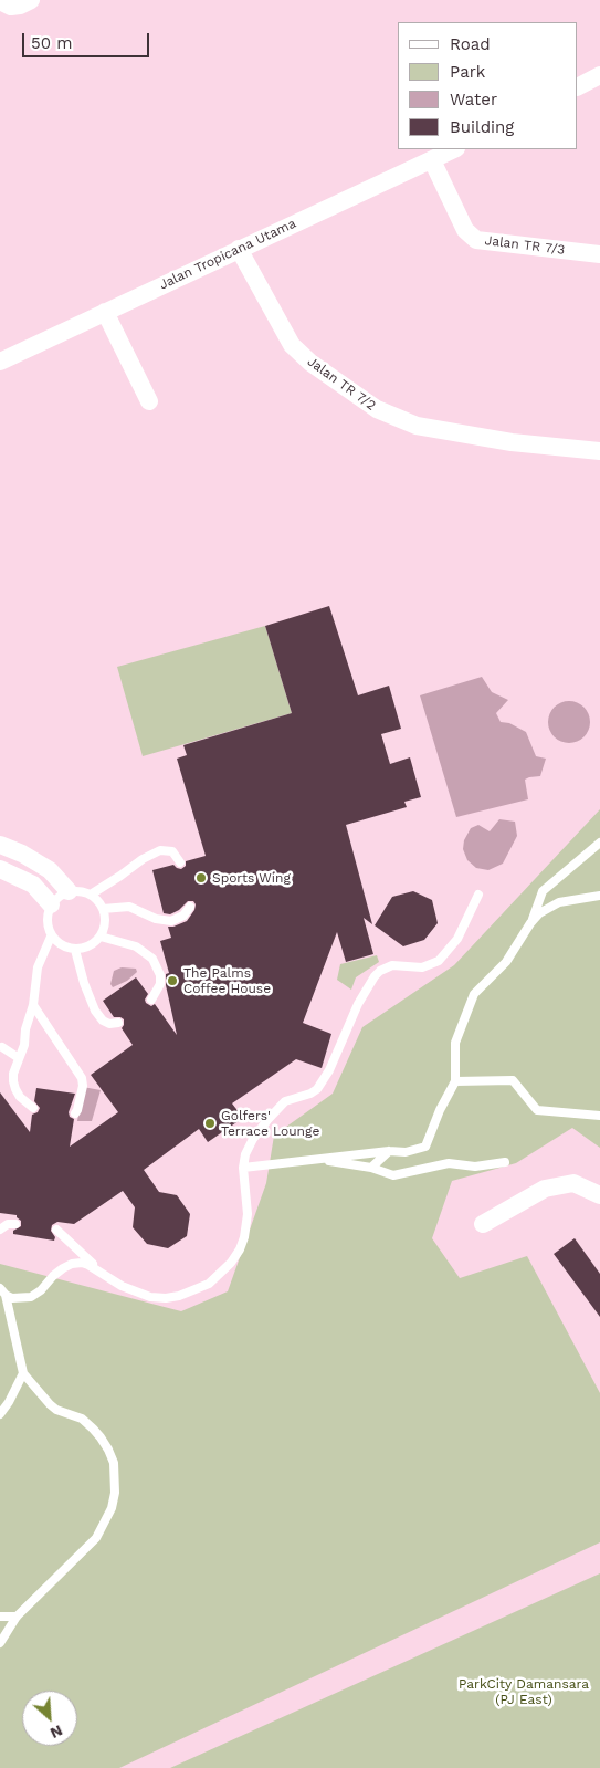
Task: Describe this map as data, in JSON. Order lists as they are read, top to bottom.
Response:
{
  "streets": {
    "street": ["Jalan TR 7/3", "Jalan Tropicana Utama", "Jalan TR 7/2"]
  },
  "crossings": [
    ["Jalan TR 7/3", "Jalan Tropicana Utama"],
    ["Jalan Tropicana Utama", "Jalan TR 7/2"]
  ],
  "parks": ["ParkCity Damansara (PJ East)"],
  "places": ["Sports Wing", "The Palms Coffee House", "Golfers' Terrace Lounge"],
  "legend": [
    "Road",
    "Park",
    "Water",
    "Building"
  ],
  "scale_bar": "50 m",
  "north": "bottom right"
}
